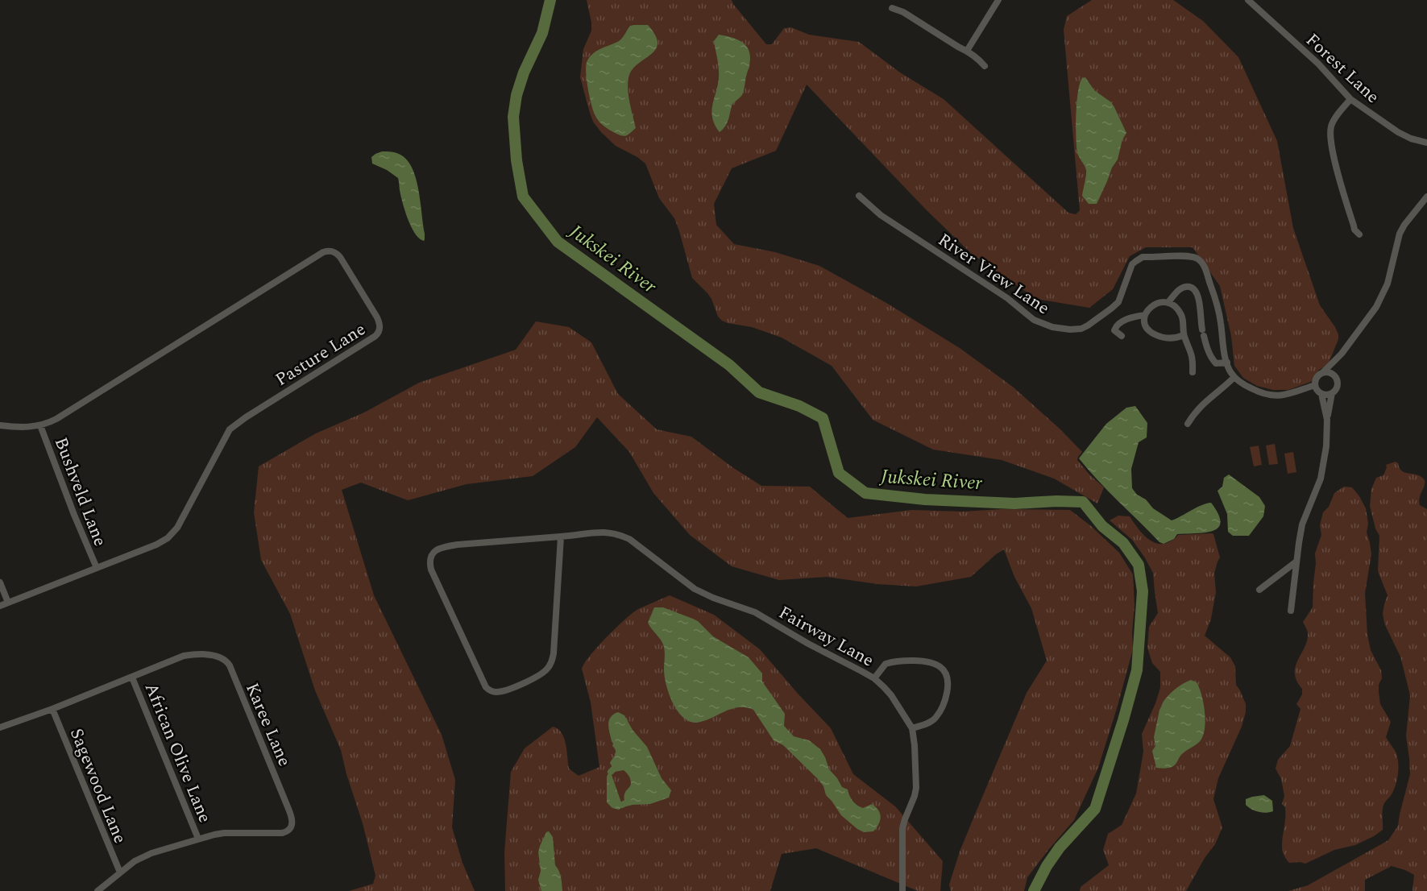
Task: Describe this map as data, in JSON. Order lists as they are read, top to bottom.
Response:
{
  "streets": {
    "street": [
      "Forest Lane",
      "River View Lane",
      "Pasture Lane",
      "Bushveld Lane",
      "Fairway Lane",
      "Karee Lane",
      "African Olive Lane",
      "Sagewood Lane"
    ]
  },
  "crossings": [
    ["Pasture Lane", "Bushveld Lane"],
    ["Karee Lane", "African Olive Lane"],
    ["Karee Lane", "Sagewood Lane"]
  ],
  "water": ["Jukskei River"]
}
